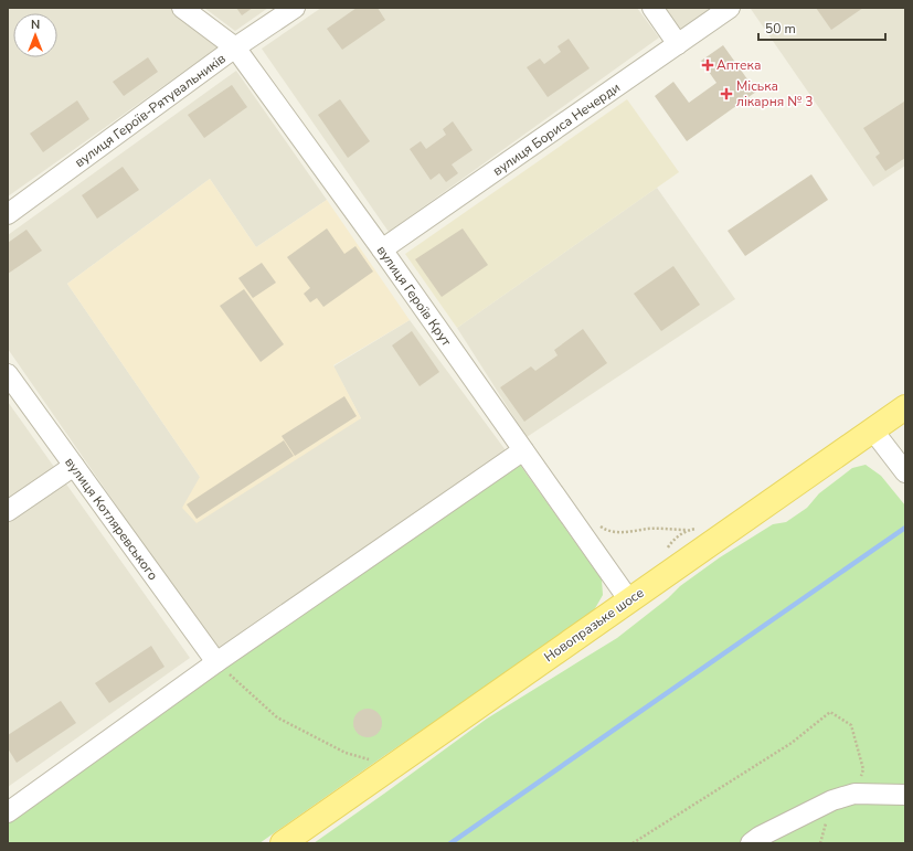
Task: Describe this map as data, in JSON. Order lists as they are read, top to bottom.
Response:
{
  "streets": {
    "main road": ["Новопразьке шосе"],
    "street": [
      "вулиця Героїв-Рятувальників",
      "вулиця Бориса Нечерди",
      "вулиця Героїв Крут",
      "вулиця Котляревського"
    ]
  },
  "crossings": [
    ["вулиця Героїв-Рятувальників", "вулиця Героїв Крут"],
    ["вулиця Бориса Нечерди", "вулиця Героїв Крут"],
    ["вулиця Героїв Крут", "Новопразьке шосе"]
  ],
  "places": {
    "health": ["Аптека", "Міська лікарня № 3"]
  },
  "scale_bar": "50 m",
  "north": "top"
}
